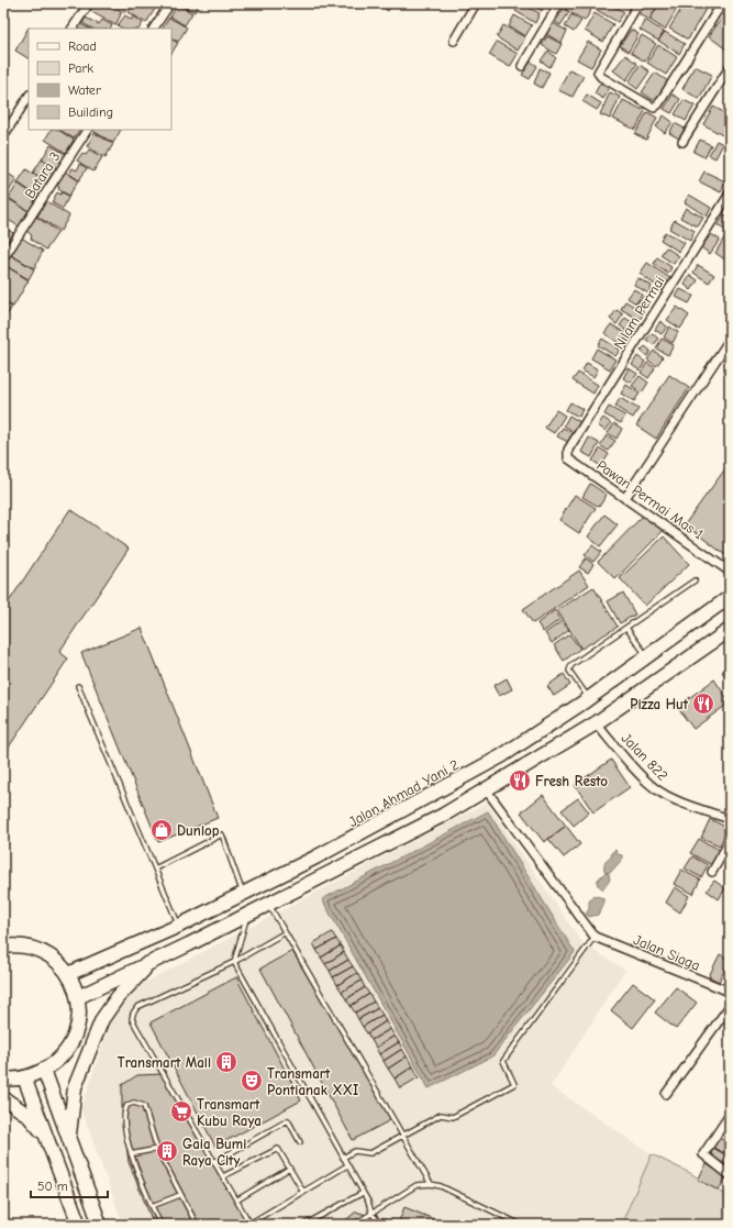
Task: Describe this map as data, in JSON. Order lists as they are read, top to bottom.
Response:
{
  "streets": {
    "highway": ["Jalan Ahmad Yani 2"],
    "street": [
      "Batara 3",
      "Nilam Permai",
      "Pawan Permai Mas 1",
      "Jalan 822",
      "Jalan Siaga"
    ]
  },
  "crossings": [
    ["Nilam Permai", "Pawan Permai Mas 1"]
  ],
  "places": {
    "restaurant": ["Pizza Hut", "Fresh Resto"],
    "shop": ["Dunlop"],
    "building": ["Transmart Mall", "Gaia Bumi Raya City"],
    "theatre": ["Transmart Pontianak XXI"],
    "supermarket": ["Transmart Kubu Raya"]
  },
  "legend": [
    "Road",
    "Park",
    "Water",
    "Building"
  ],
  "scale_bar": "50 m"
}
